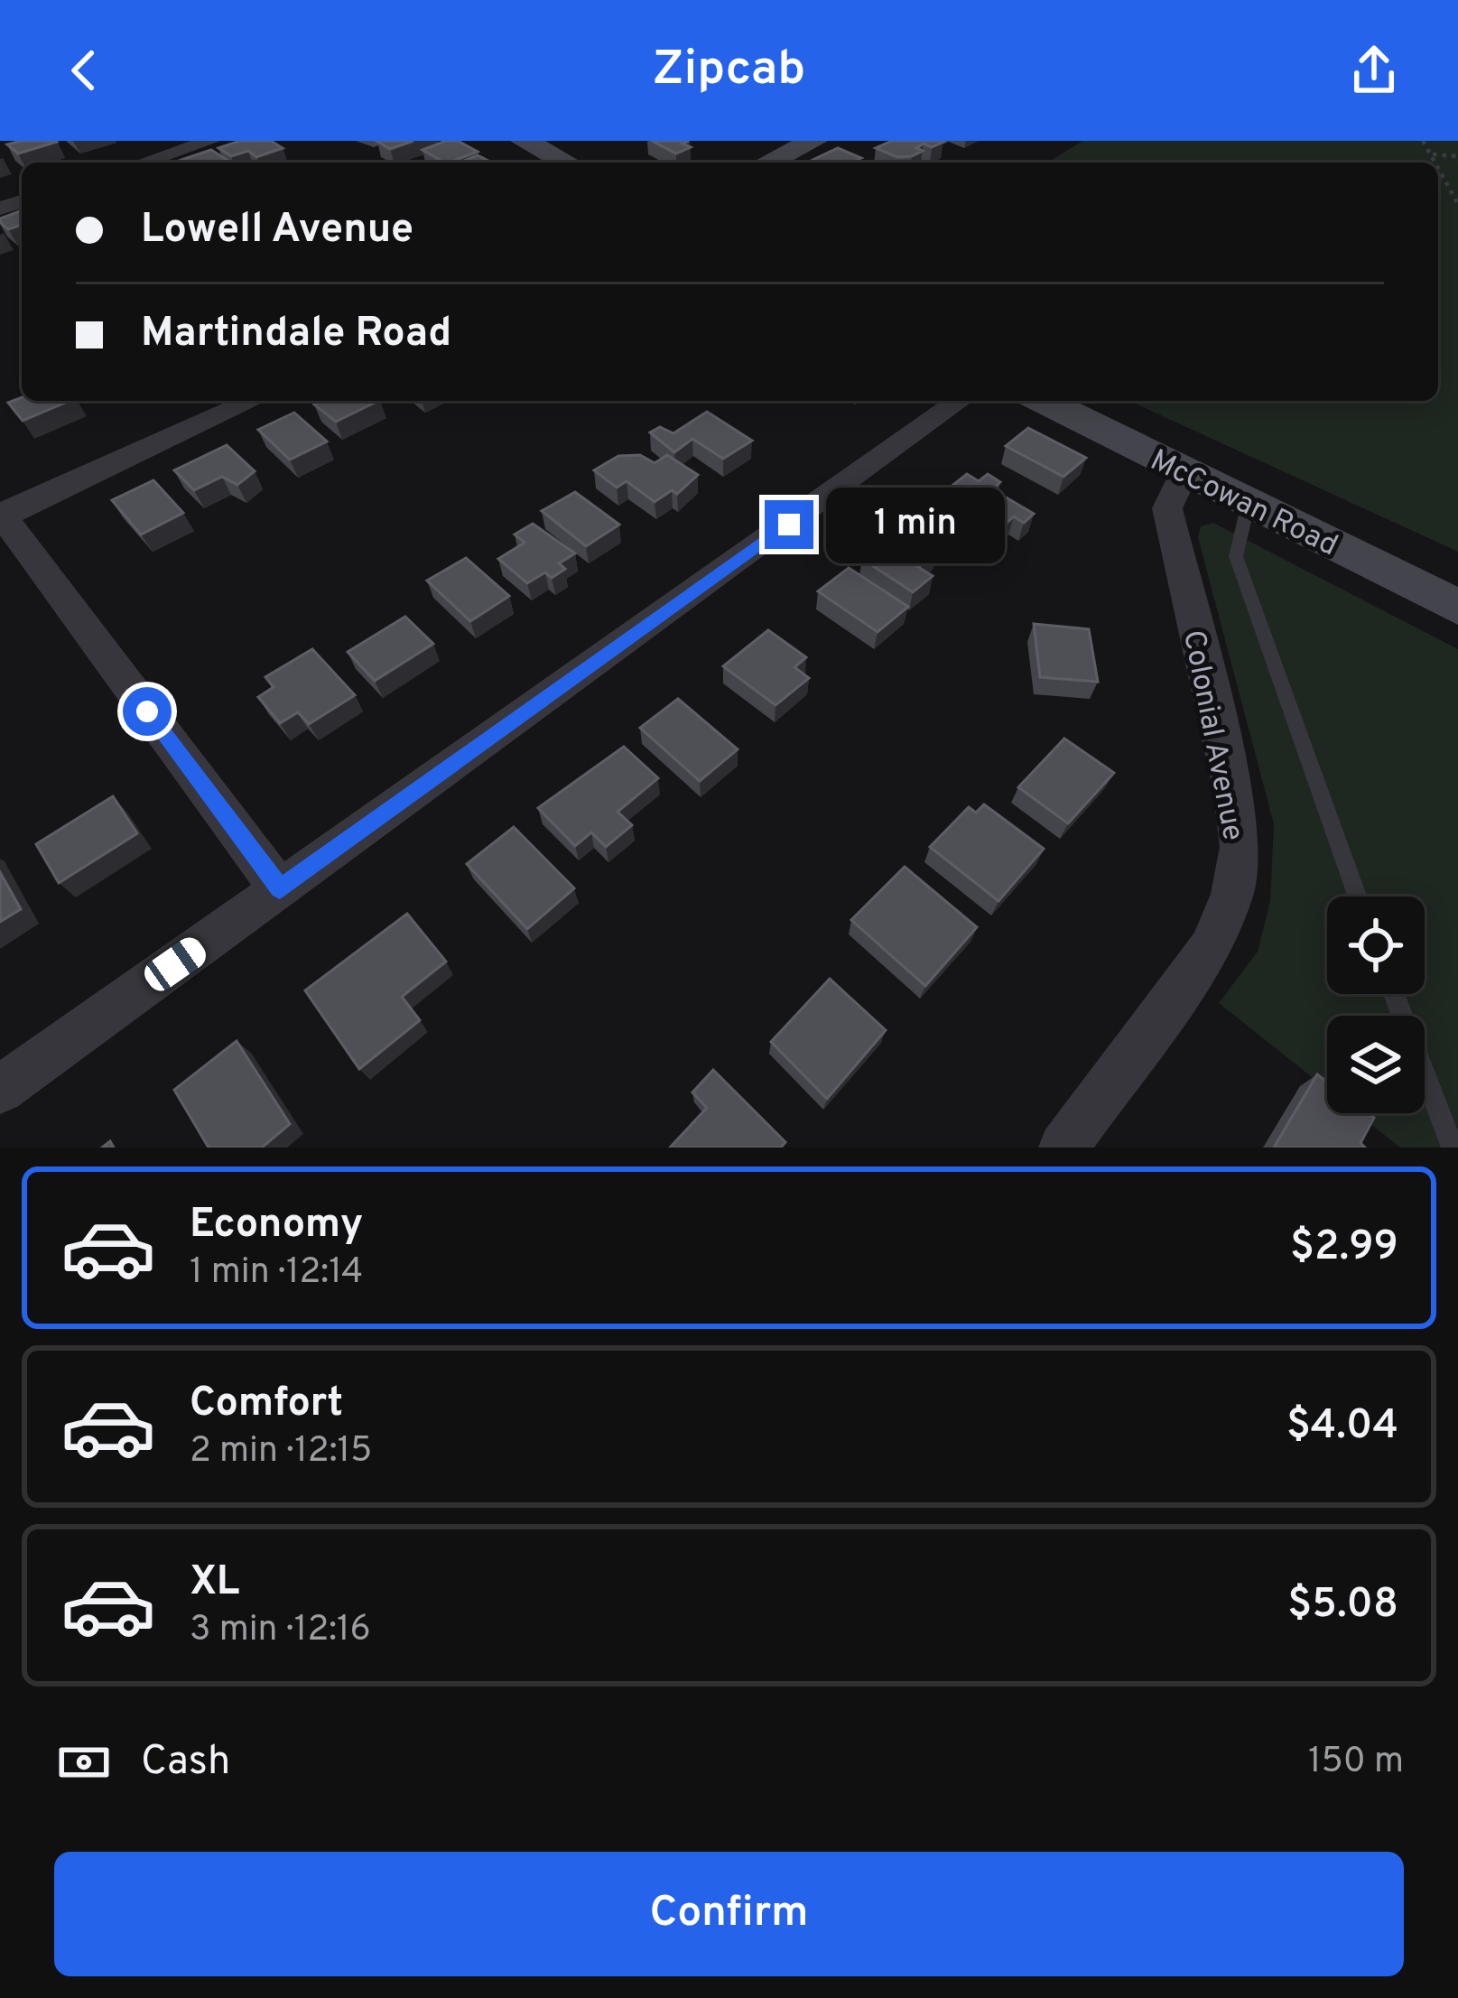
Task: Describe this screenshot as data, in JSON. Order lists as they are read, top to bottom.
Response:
{
  "streets": {
    "street": ["McCowan Road", "Colonial Avenue"]
  },
  "crossings": [
    ["McCowan Road", "Colonial Avenue"]
  ],
  "page": {
    "header": "Zipcab",
    "banner": ["Lowell Avenue", "Martindale Road"],
    "bubble": "1 min",
    "list": [
      {
        "name": "Economy",
        "note": "1 min · 12:14",
        "value": "$2.99"
      },
      {
        "name": "Comfort",
        "note": "2 min · 12:15",
        "value": "$4.04"
      },
      {
        "name": "XL",
        "note": "3 min · 12:16",
        "value": "$5.08"
      }
    ],
    "pay": ["Cash", "150 m"],
    "buttons": "Confirm"
  }
}
